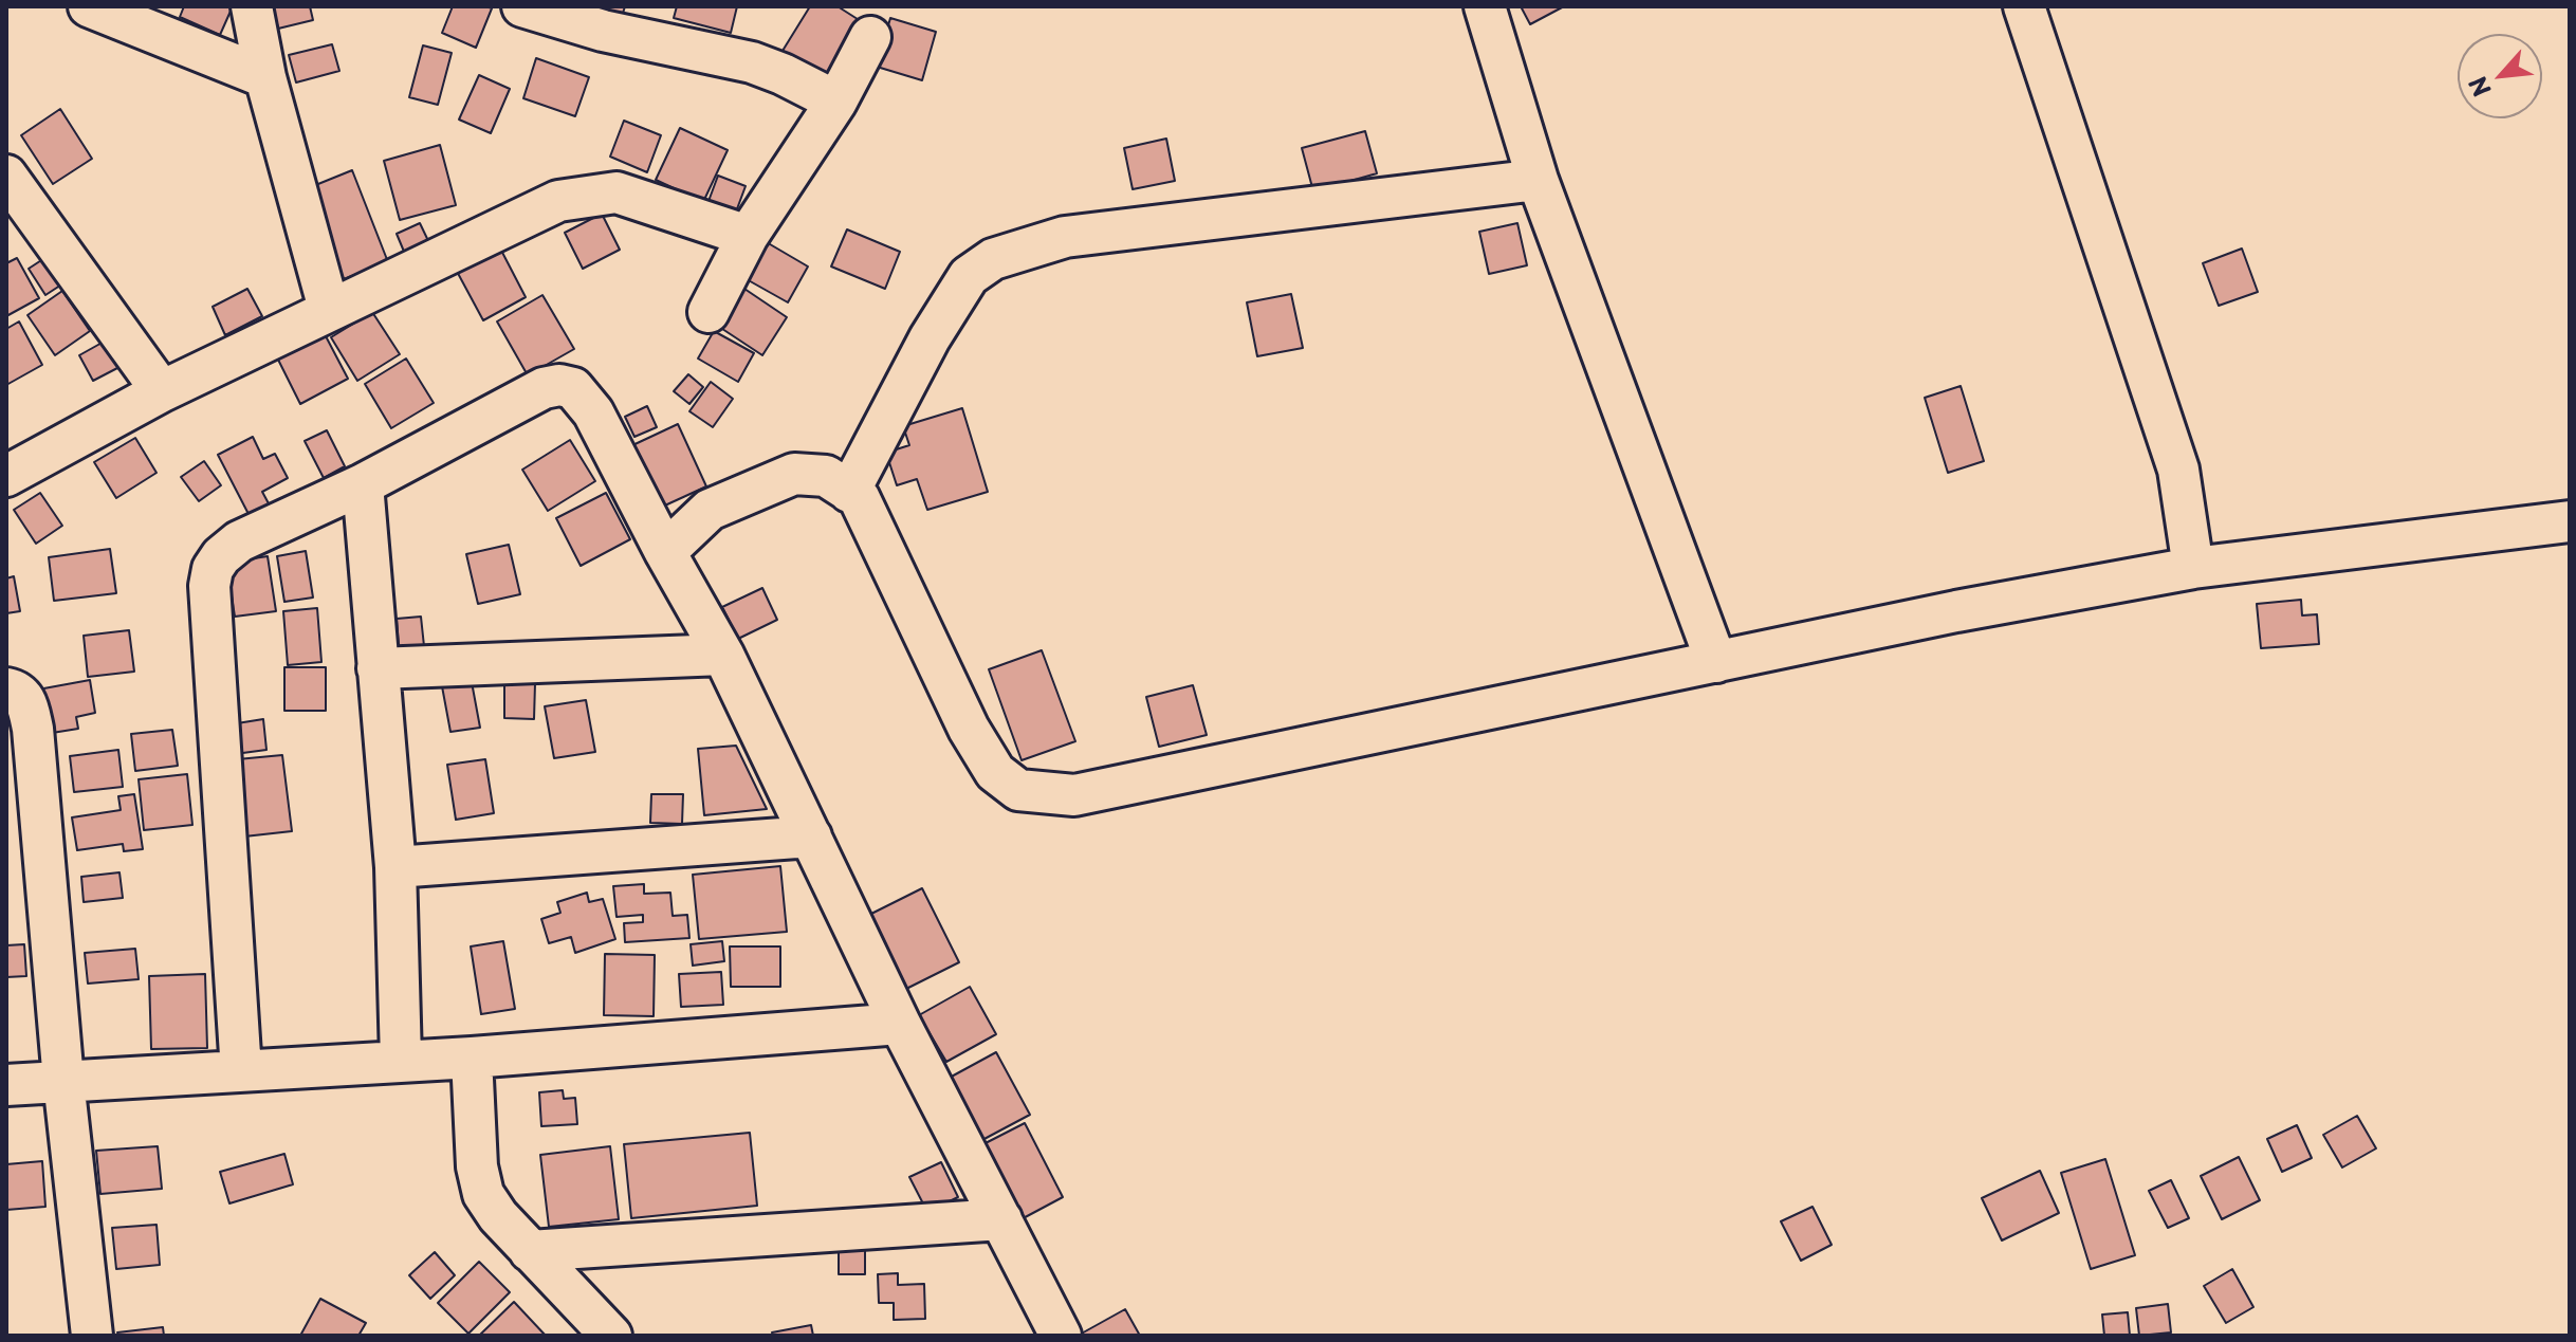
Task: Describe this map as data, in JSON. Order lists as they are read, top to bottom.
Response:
{
  "north": "bottom left"
}
